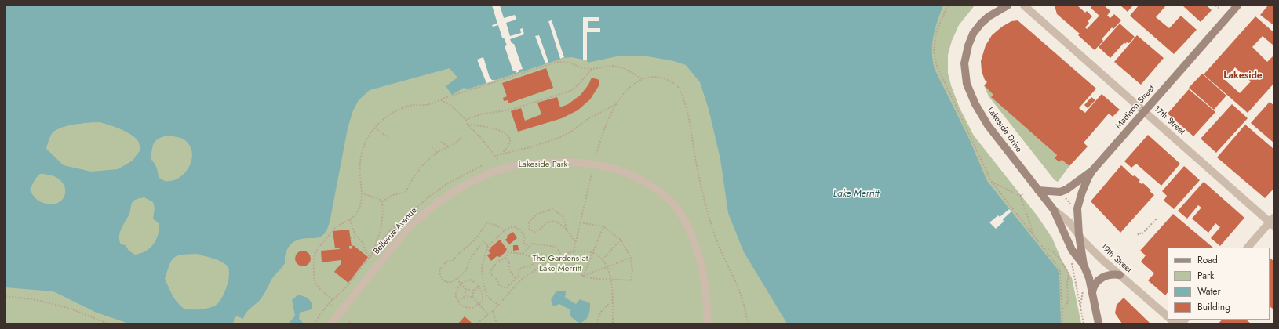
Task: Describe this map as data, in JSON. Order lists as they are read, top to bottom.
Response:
{
  "streets": {
    "street": [
      "Madison Street",
      "17th Street",
      "Lakeside Drive",
      "Bellevue Avenue",
      "19th Street"
    ]
  },
  "crossings": [
    ["Madison Street", "17th Street"],
    ["Madison Street", "Lakeside Drive"],
    ["Madison Street", "19th Street"],
    ["Lakeside Drive", "19th Street"]
  ],
  "districts": ["Lakeside"],
  "water": ["Lake Merritt"],
  "parks": ["Lakeside Park", "The Gardens at Lake Merritt"],
  "legend": [
    "Road",
    "Park",
    "Water",
    "Building"
  ]
}
